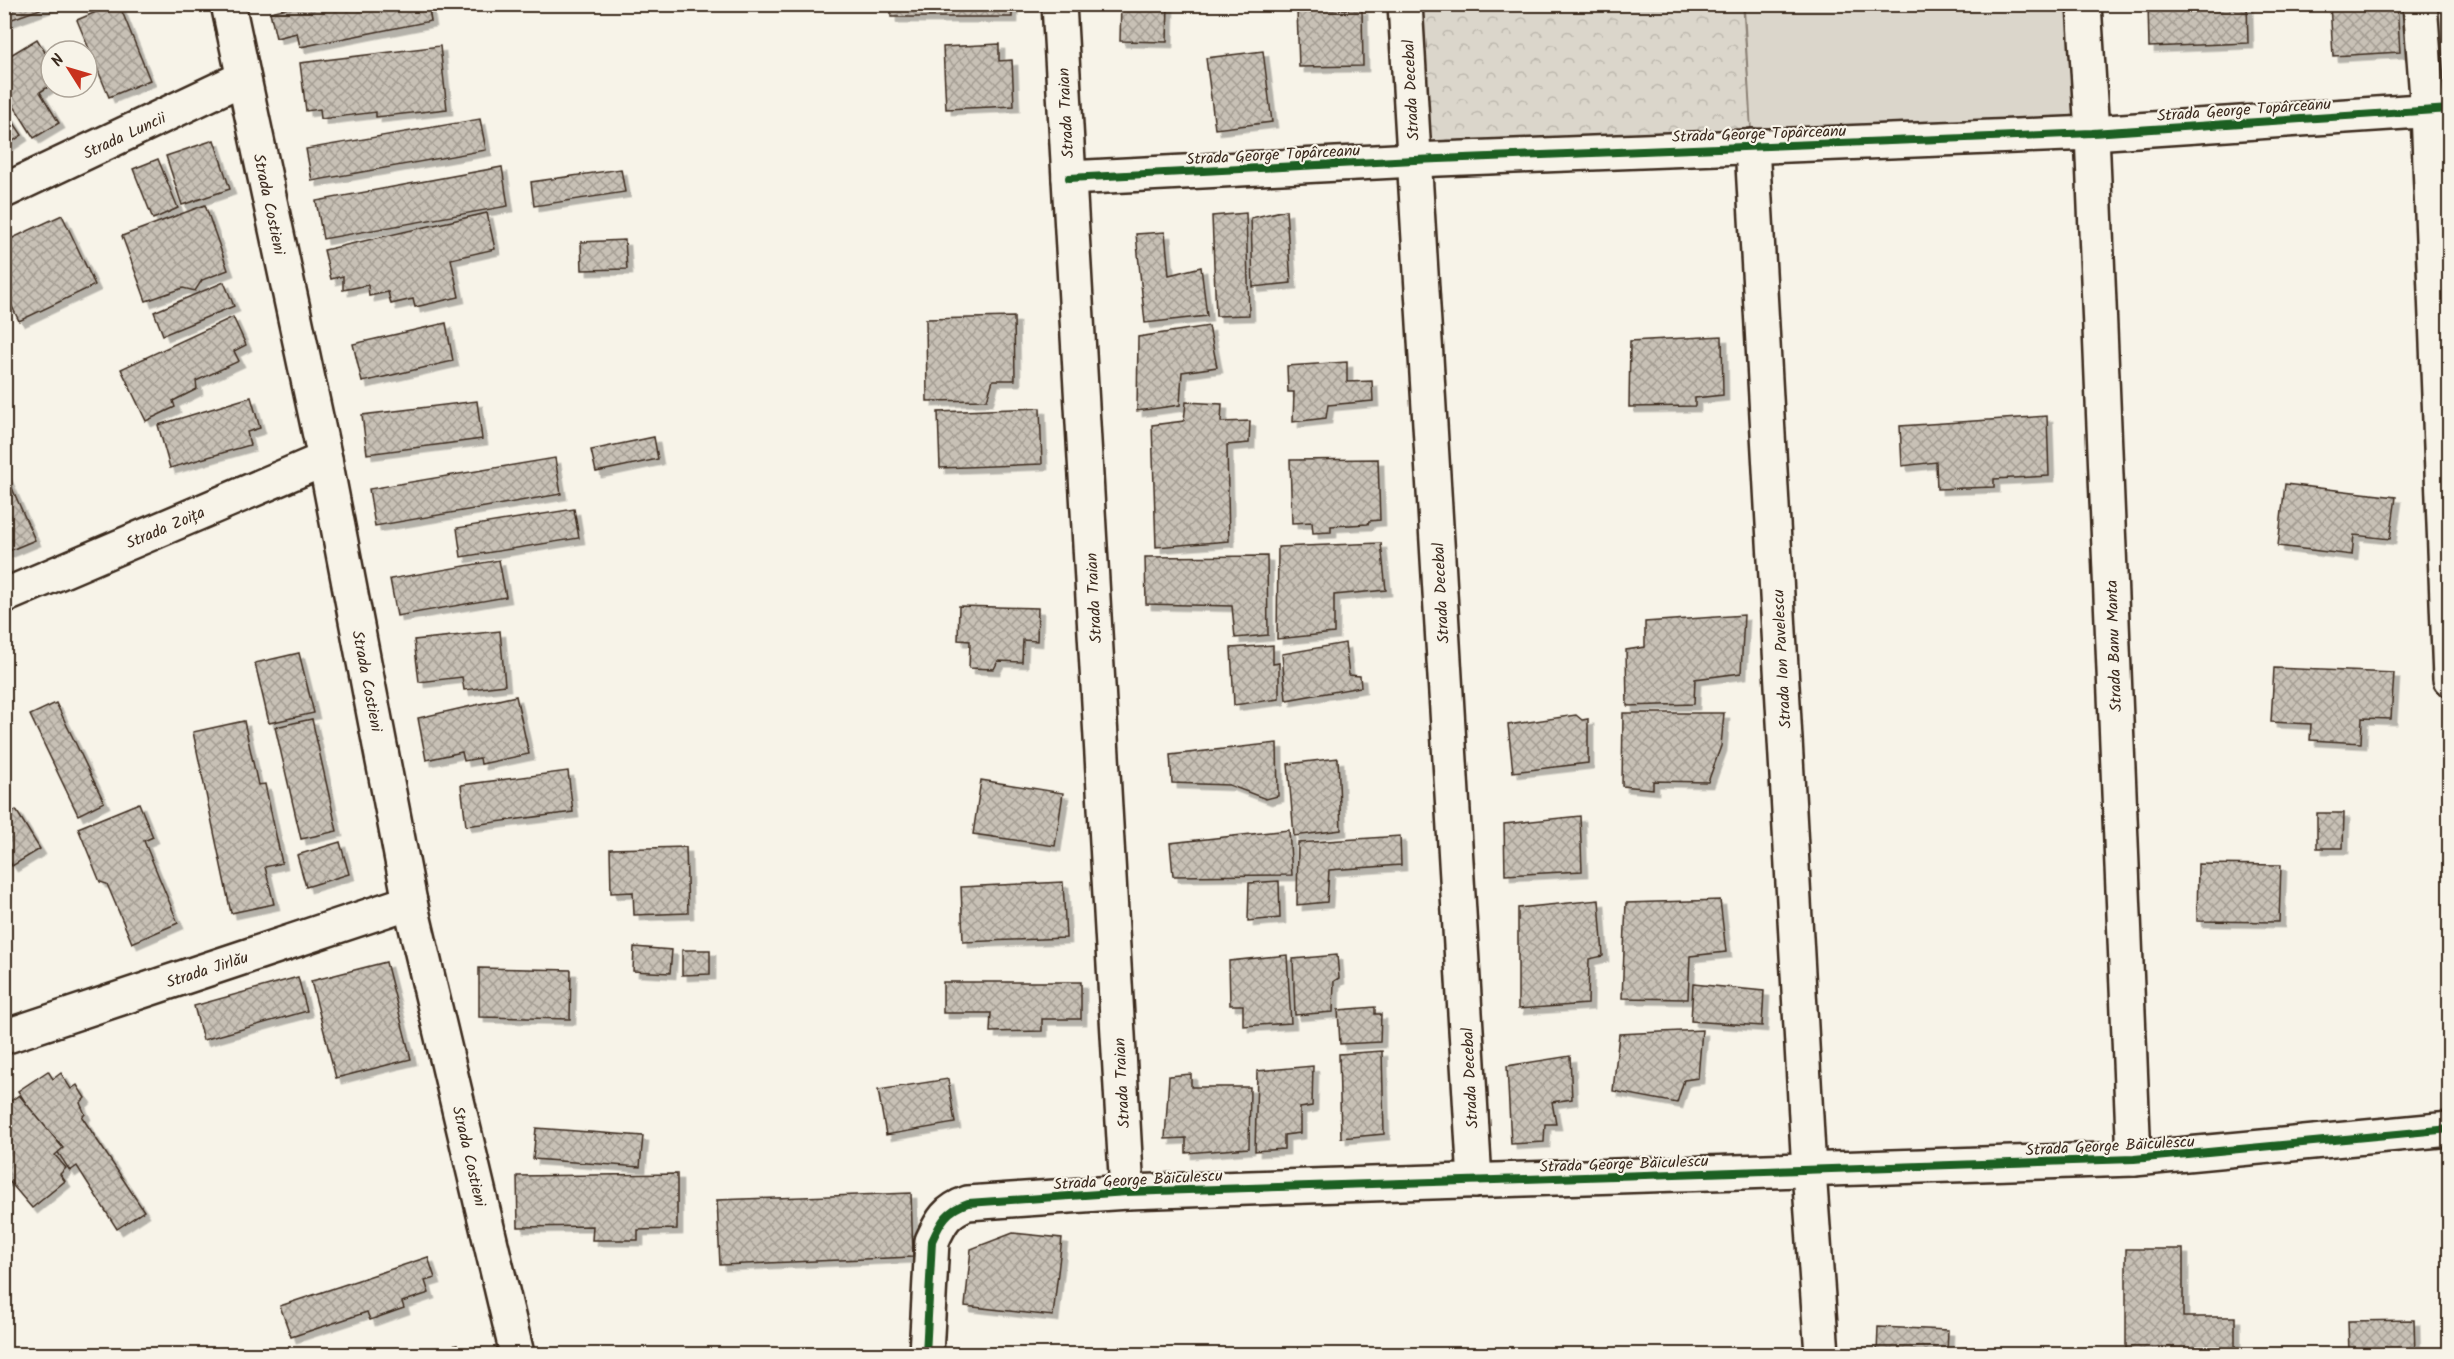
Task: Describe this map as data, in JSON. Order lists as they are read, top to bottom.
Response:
{
  "streets": {
    "street": [
      "Strada Decebal",
      "Strada George Topârceanu",
      "Strada Traian",
      "Strada Luncii",
      "Strada Costieni",
      "Strada Zoița",
      "Strada Banu Manta",
      "Strada Ion Pavelescu",
      "Strada Jirlău",
      "Strada George Băiculescu"
    ]
  },
  "crossings": [
    ["Strada Decebal", "Strada George Topârceanu"],
    ["Strada Decebal", "Strada George Băiculescu"],
    ["Strada George Topârceanu", "Strada Traian"],
    ["Strada George Topârceanu", "Strada Banu Manta"],
    ["Strada George Topârceanu", "Strada Ion Pavelescu"],
    ["Strada Traian", "Strada George Băiculescu"],
    ["Strada Luncii", "Strada Costieni"],
    ["Strada Costieni", "Strada Zoița"],
    ["Strada Costieni", "Strada Jirlău"],
    ["Strada Banu Manta", "Strada George Băiculescu"],
    ["Strada Ion Pavelescu", "Strada George Băiculescu"]
  ],
  "north": "top left"
}
